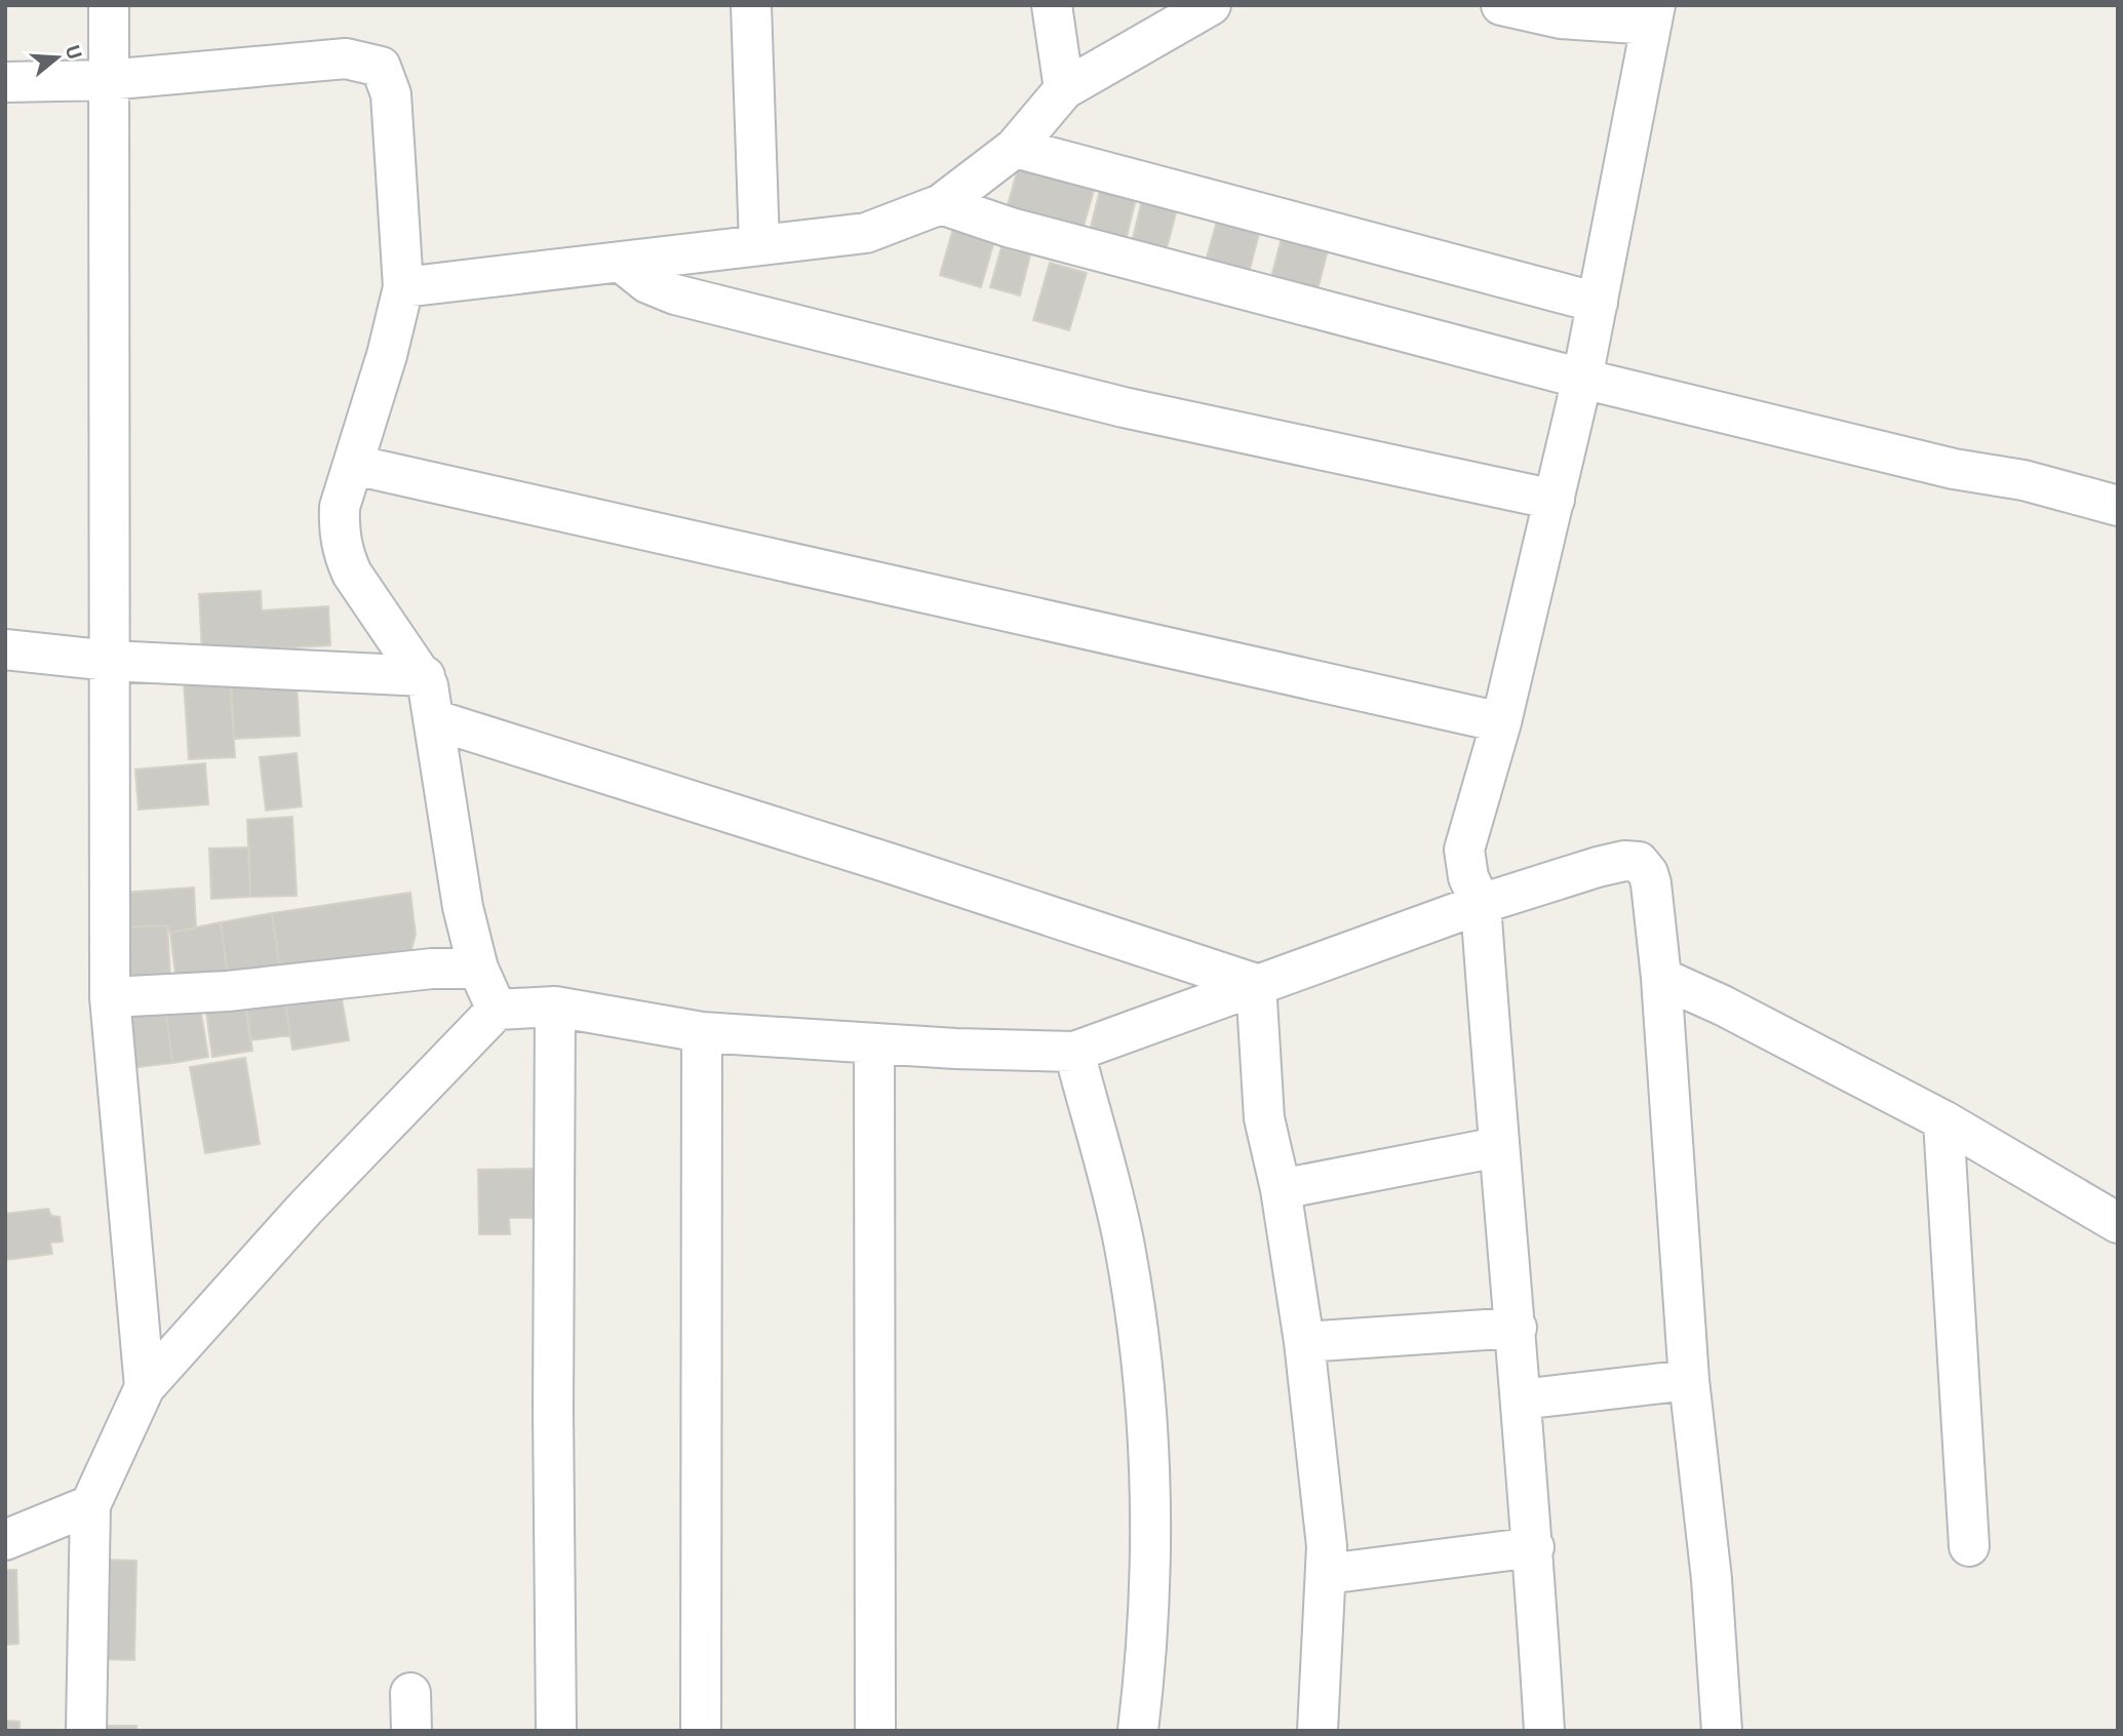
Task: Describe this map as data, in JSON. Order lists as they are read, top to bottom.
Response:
{
  "north": "right"
}
